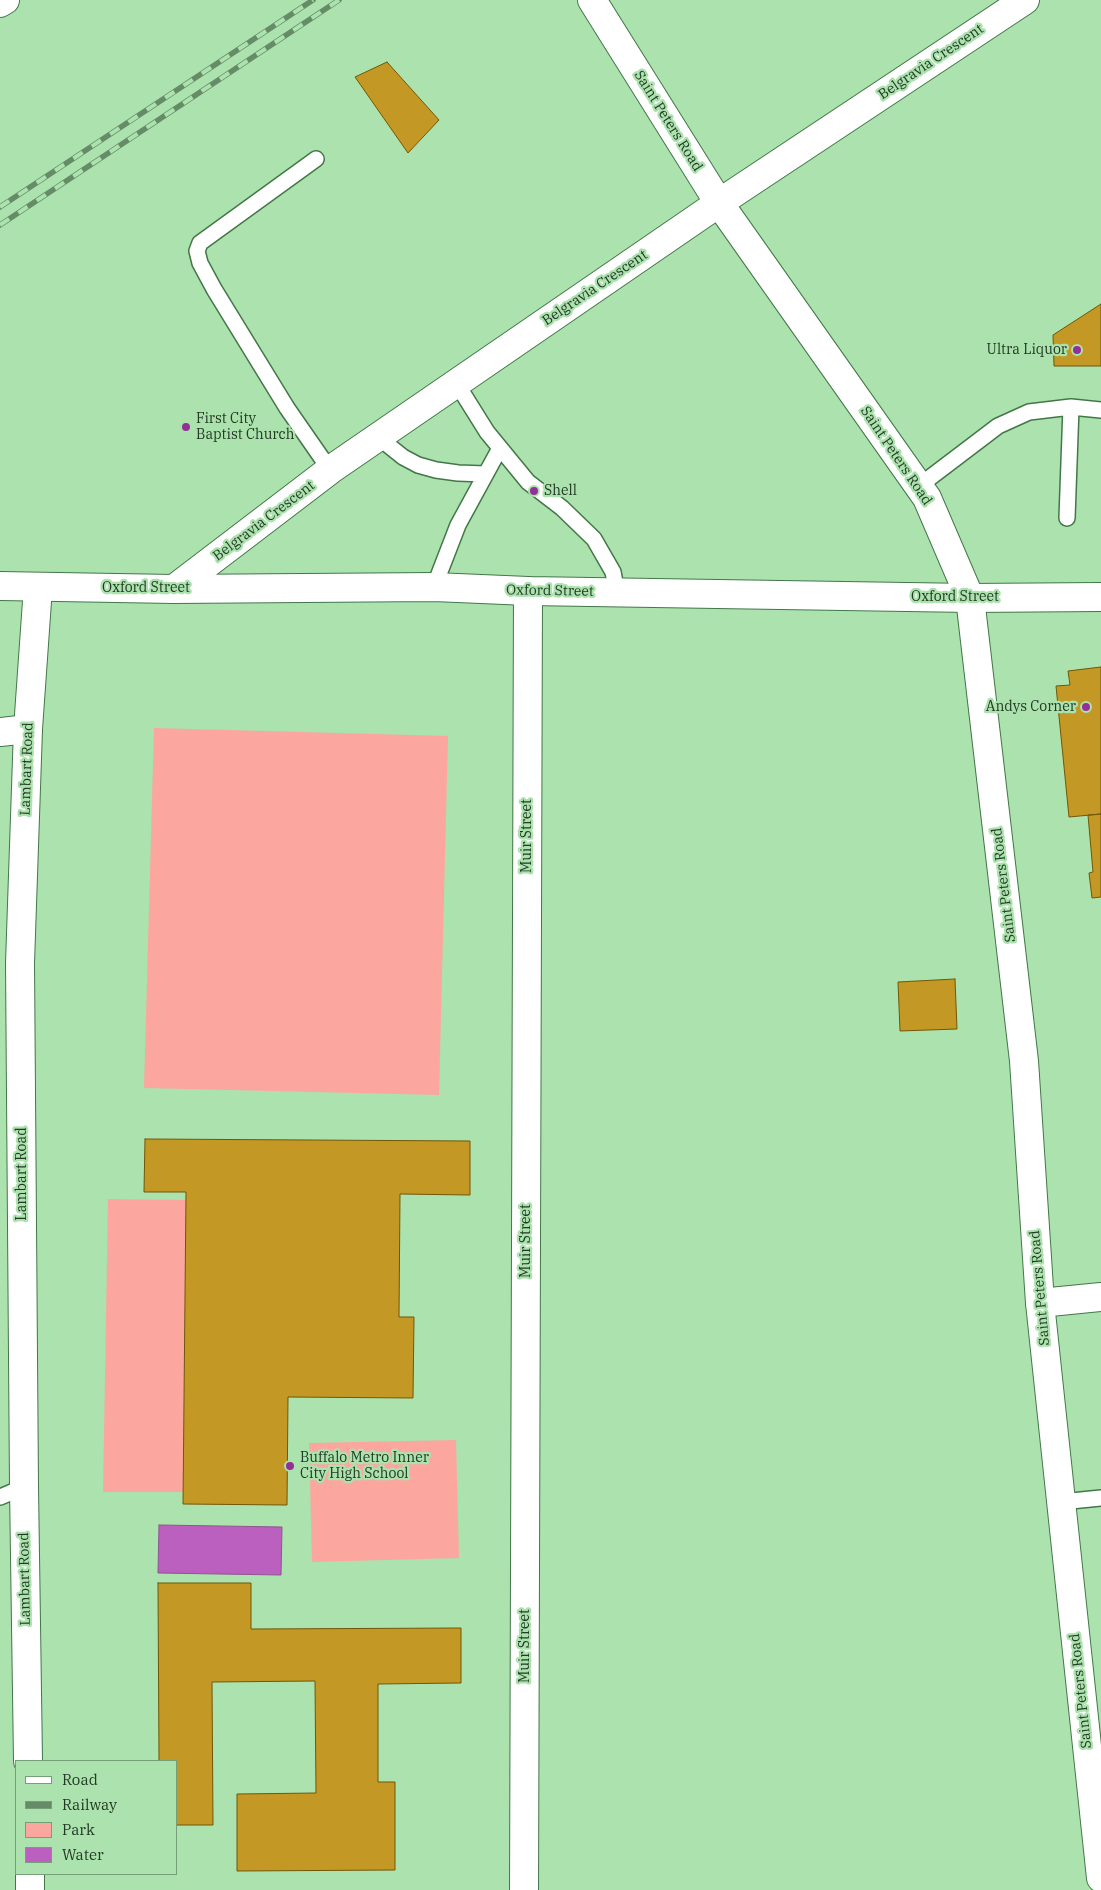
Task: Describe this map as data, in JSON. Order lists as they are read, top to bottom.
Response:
{
  "streets": {
    "street": [
      "Belgravia Crescent",
      "Saint Peters Road",
      "Oxford Street",
      "Lambart Road",
      "Muir Street"
    ]
  },
  "crossings": [
    ["Belgravia Crescent", "Saint Peters Road"],
    ["Belgravia Crescent", "Oxford Street"],
    ["Saint Peters Road", "Oxford Street"],
    ["Oxford Street", "Lambart Road"],
    ["Oxford Street", "Muir Street"]
  ],
  "places": [
    "Ultra Liquor",
    "First City Baptist Church",
    "Shell",
    "Andys Corner",
    "Buffalo Metro Inner City High School"
  ],
  "legend": [
    "Road",
    "Railway",
    "Park",
    "Water"
  ]
}
